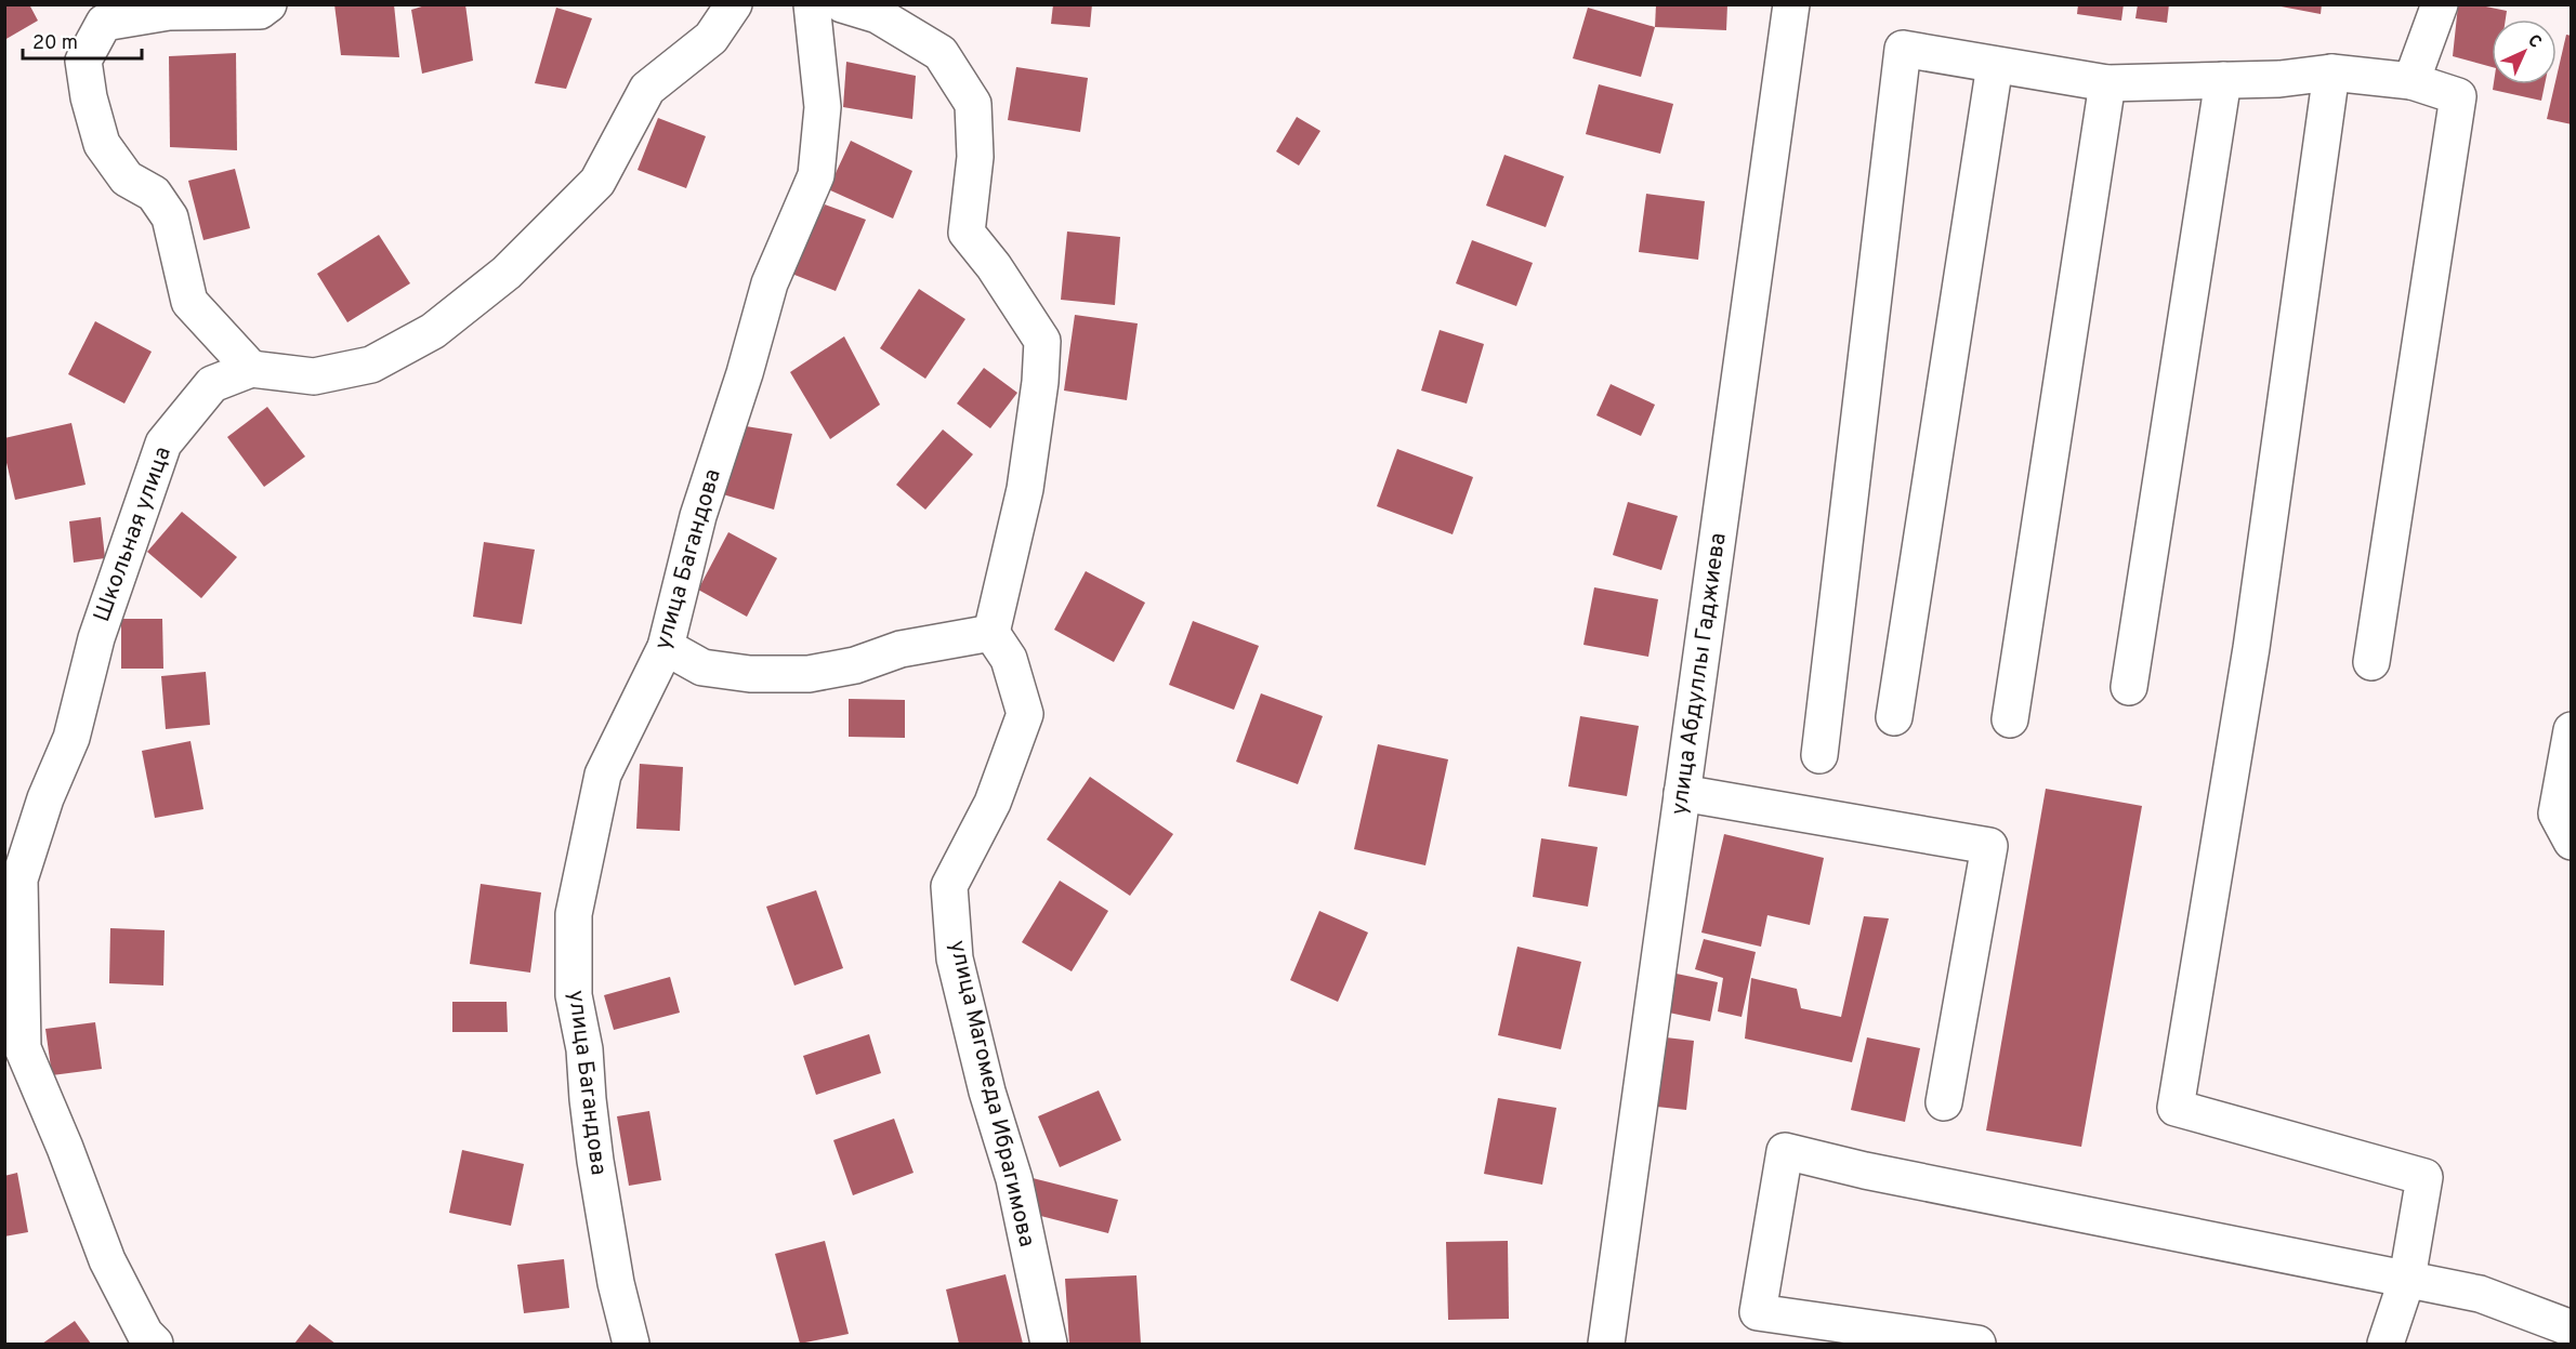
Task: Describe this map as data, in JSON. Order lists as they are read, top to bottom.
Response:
{
  "streets": {
    "street": [
      "Школьная улица",
      "улица Багандова",
      "улица Абдуллы Гаджиева",
      "улица Магомеда Ибрагимова"
    ]
  },
  "scale_bar": "20 m",
  "north": "top right"
}
